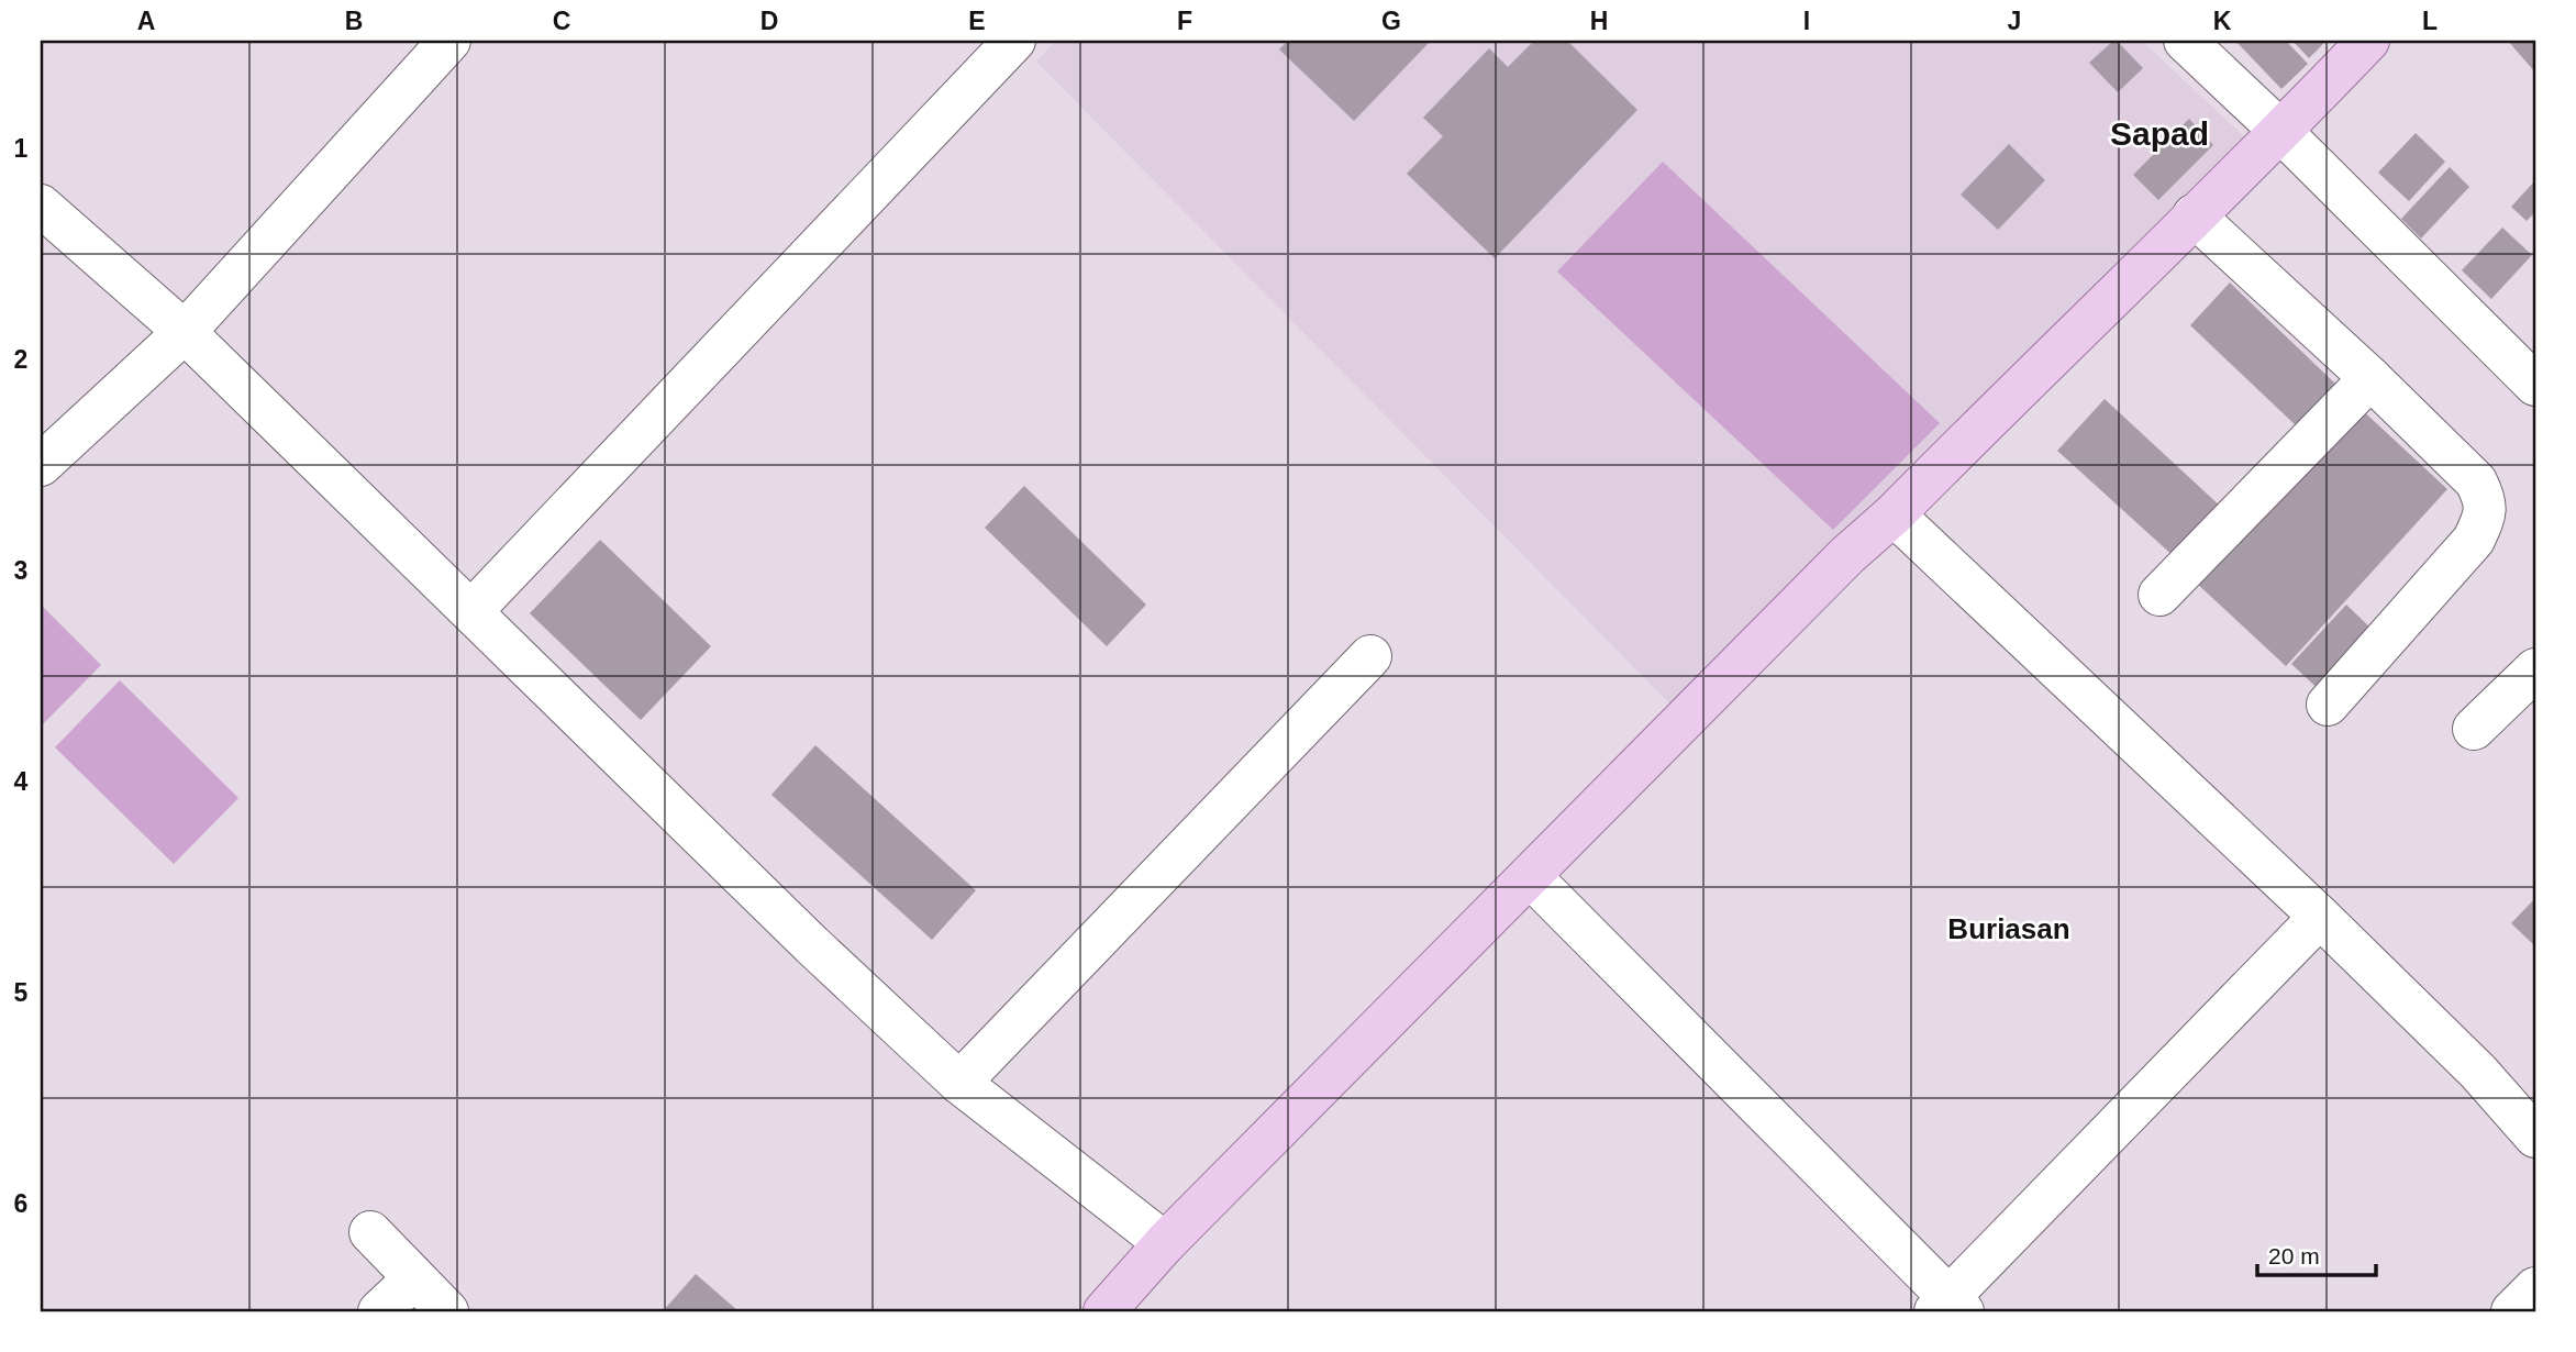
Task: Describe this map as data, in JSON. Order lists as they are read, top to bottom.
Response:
{
  "districts": ["Sapad", "Buriasan"],
  "scale_bar": "20 m",
  "grid": {
    "columns": [
      "A",
      "B",
      "C",
      "D",
      "E",
      "F",
      "G",
      "H",
      "I",
      "J",
      "K",
      "L"
    ],
    "rows": [
      "1",
      "2",
      "3",
      "4",
      "5",
      "6"
    ]
  }
}
